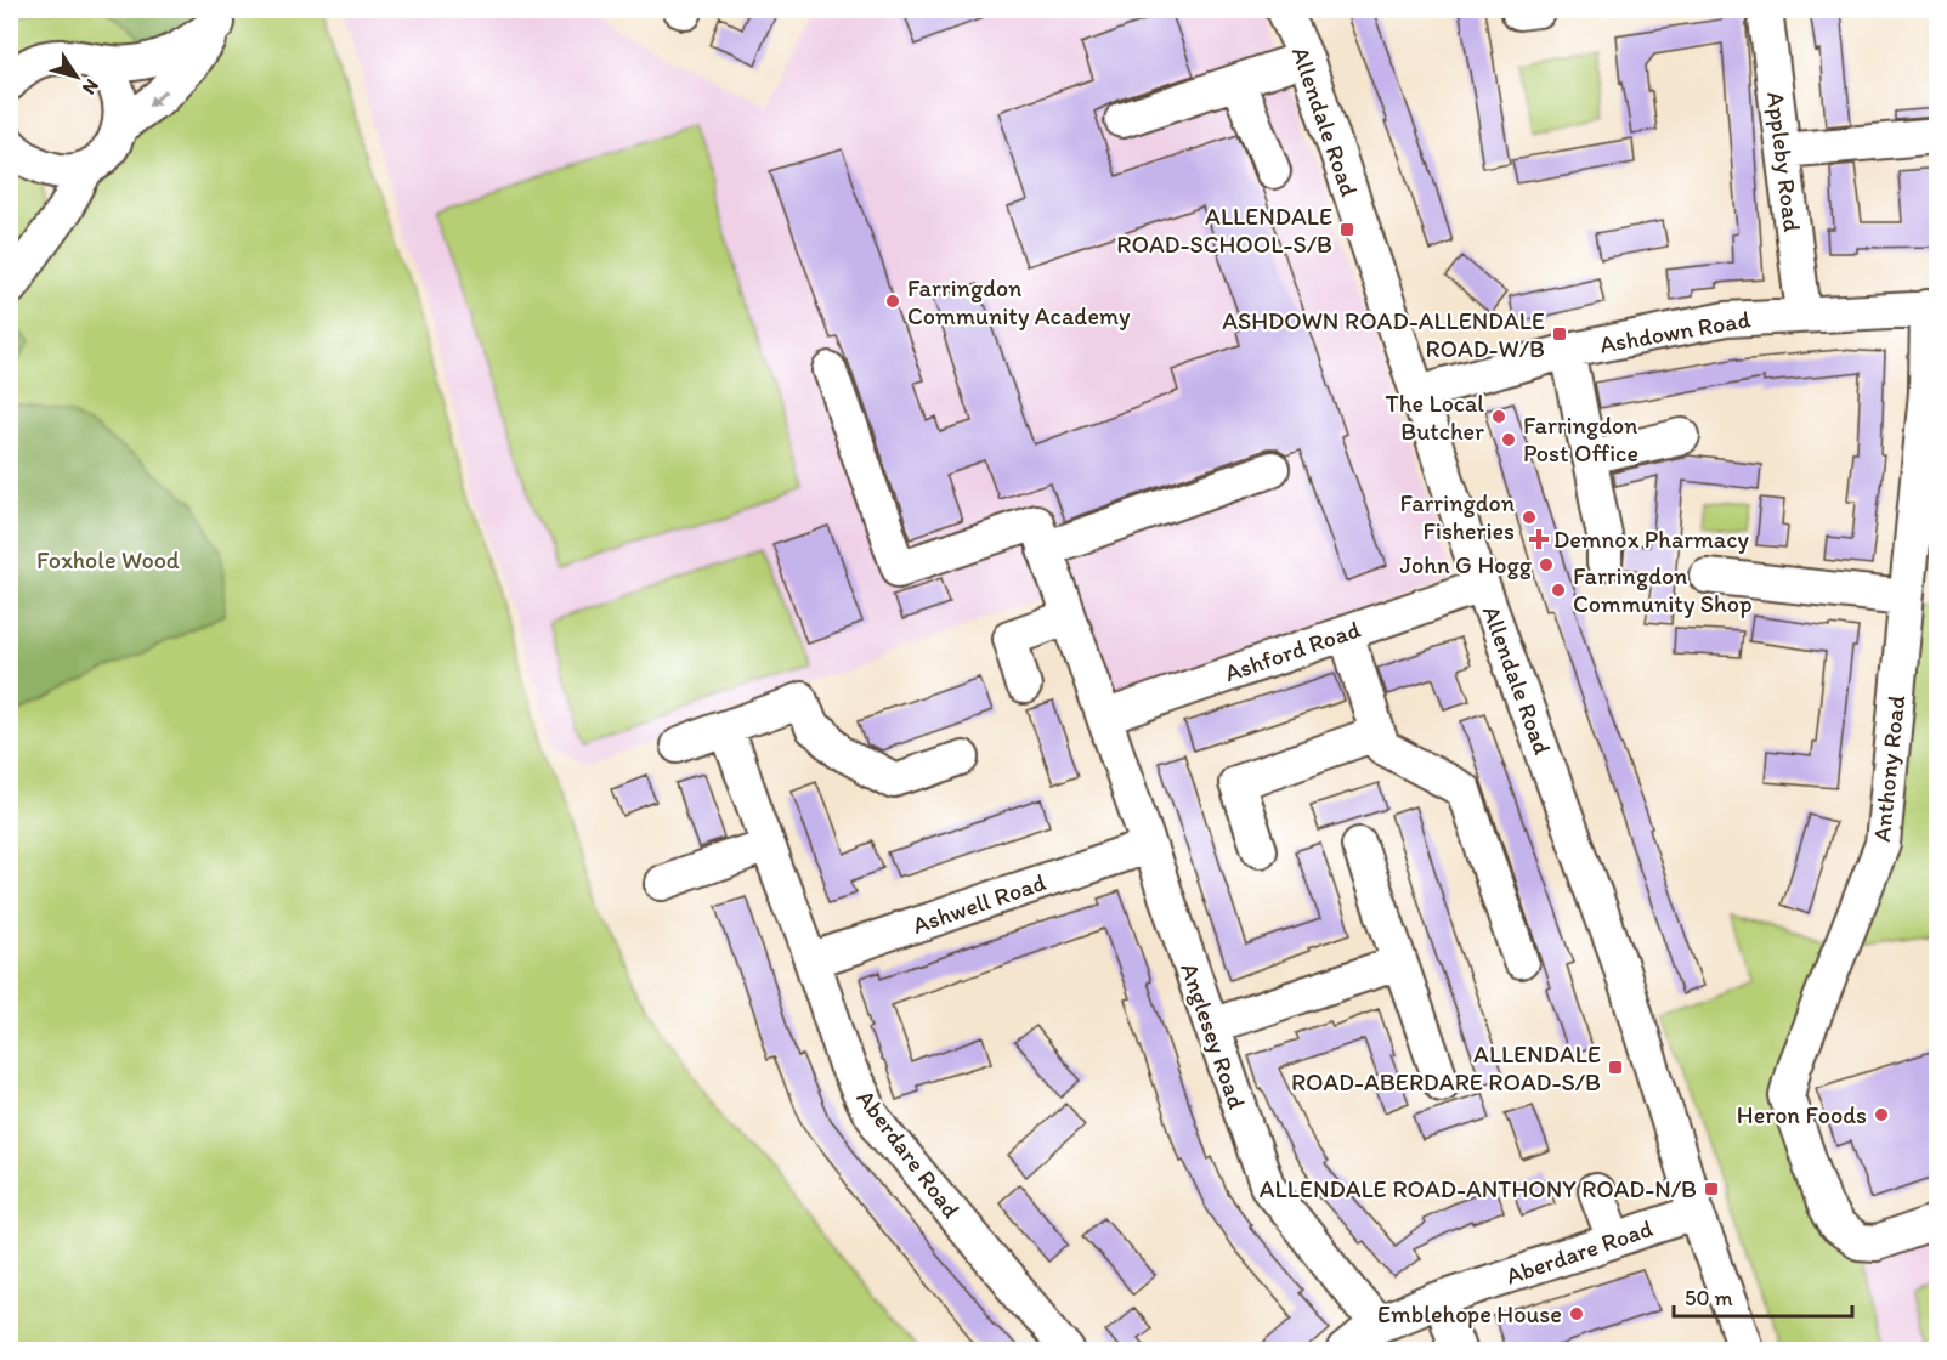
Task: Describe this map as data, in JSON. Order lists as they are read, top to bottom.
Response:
{
  "streets": {
    "street": [
      "Allendale Road",
      "Appleby Road",
      "Ashdown Road",
      "Ashford Road",
      "Anthony Road",
      "Ashwell Road",
      "Anglesey Road",
      "Aberdare Road"
    ]
  },
  "crossings": [
    ["Allendale Road", "Ashdown Road"],
    ["Allendale Road", "Ashford Road"],
    ["Allendale Road", "Aberdare Road"],
    ["Appleby Road", "Ashdown Road"],
    ["Ashdown Road", "Anthony Road"],
    ["Ashford Road", "Anglesey Road"],
    ["Ashwell Road", "Anglesey Road"],
    ["Ashwell Road", "Aberdare Road"],
    ["Anglesey Road", "Aberdare Road"]
  ],
  "parks": ["Foxhole Wood"],
  "places": {
    "transit": [
      "ALLENDALE ROAD-SCHOOL-S/B",
      "ASHDOWN ROAD-ALLENDALE ROAD-W/B",
      "ALLENDALE ROAD-ABERDARE ROAD-S/B",
      "ALLENDALE ROAD-ANTHONY ROAD-N/B"
    ],
    "other": [
      "Farringdon Community Academy",
      "The Local Butcher",
      "Farringdon Post Office",
      "Farringdon Fisheries",
      "John G Hogg",
      "Farringdon Community Shop",
      "Heron Foods",
      "Emblehope House"
    ],
    "health": ["Demnox Pharmacy"]
  },
  "scale_bar": "50 m",
  "north": "bottom right"
}
